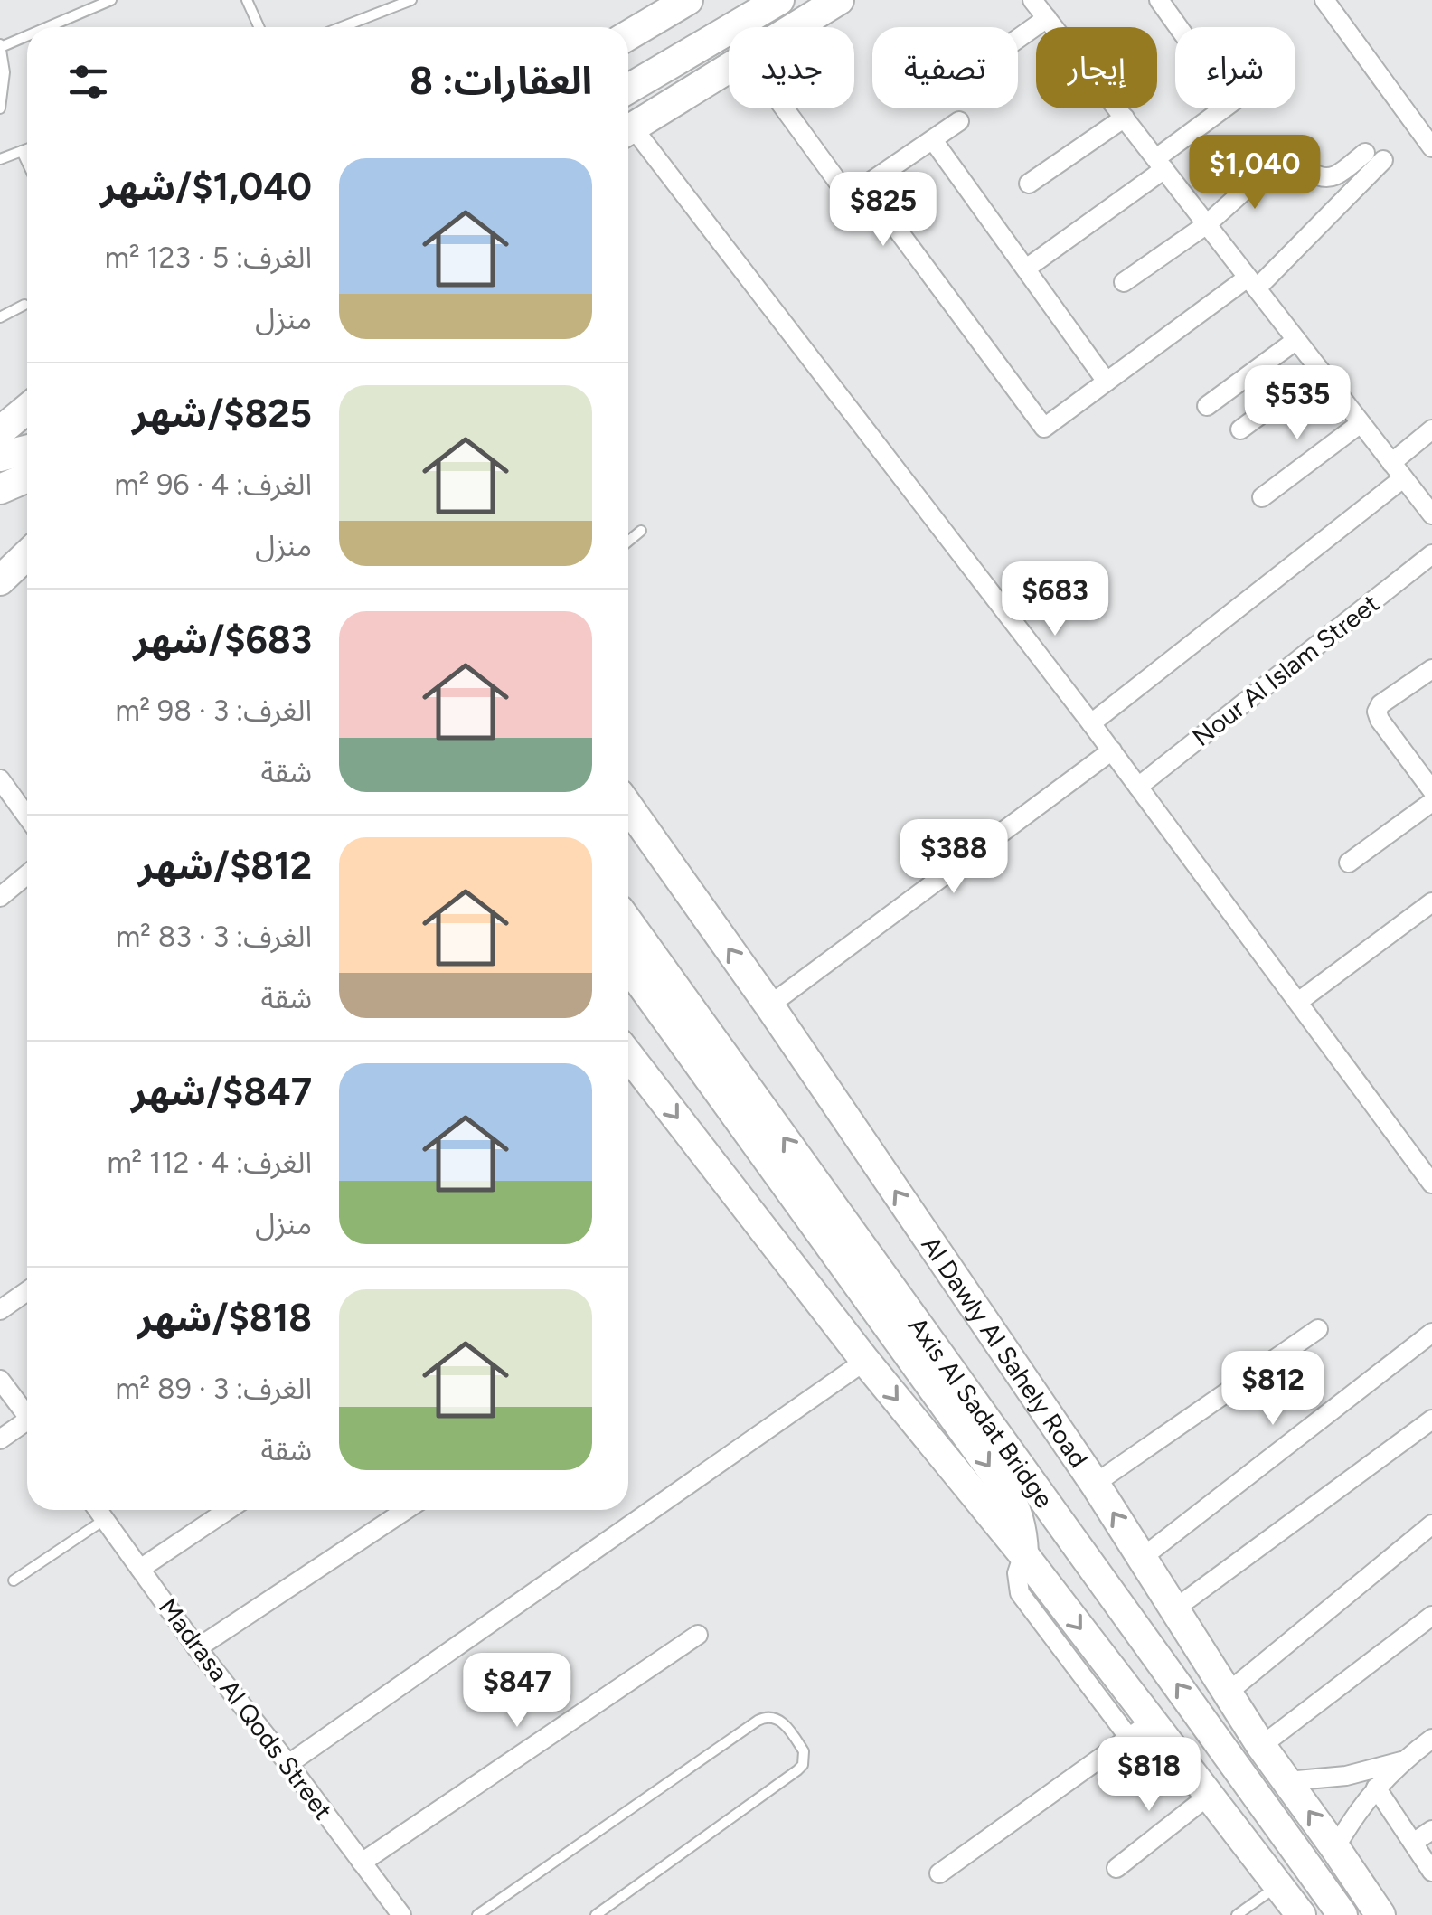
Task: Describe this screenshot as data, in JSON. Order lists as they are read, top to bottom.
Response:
{
  "streets": {
    "main road": ["Al Dawly Al Sahely Road", "Axis Al Sadat Bridge"],
    "street": ["Nour Al Islam Street", "Madrasa Al Qods Street"]
  },
  "page": {
    "chip": [
      "شراء",
      "إيجار",
      "تصفية",
      "جديد"
    ],
    "heading": "العقارات: 8",
    "price": [
      "$1,040",
      "$825",
      "$535",
      "$683",
      "$388",
      "$812",
      "$847",
      "$818"
    ],
    "list": [
      {
        "name": "$1,040/شهر",
        "note": "الغرف: 5 · 123 m² · منزل"
      },
      {
        "name": "$825/شهر",
        "note": "الغرف: 4 · 96 m² · منزل"
      },
      {
        "name": "$683/شهر",
        "note": "الغرف: 3 · 98 m² · شقة"
      },
      {
        "name": "$812/شهر",
        "note": "الغرف: 3 · 83 m² · شقة"
      },
      {
        "name": "$847/شهر",
        "note": "الغرف: 4 · 112 m² · منزل"
      },
      {
        "name": "$818/شهر",
        "note": "الغرف: 3 · 89 m² · شقة"
      }
    ]
  }
}
